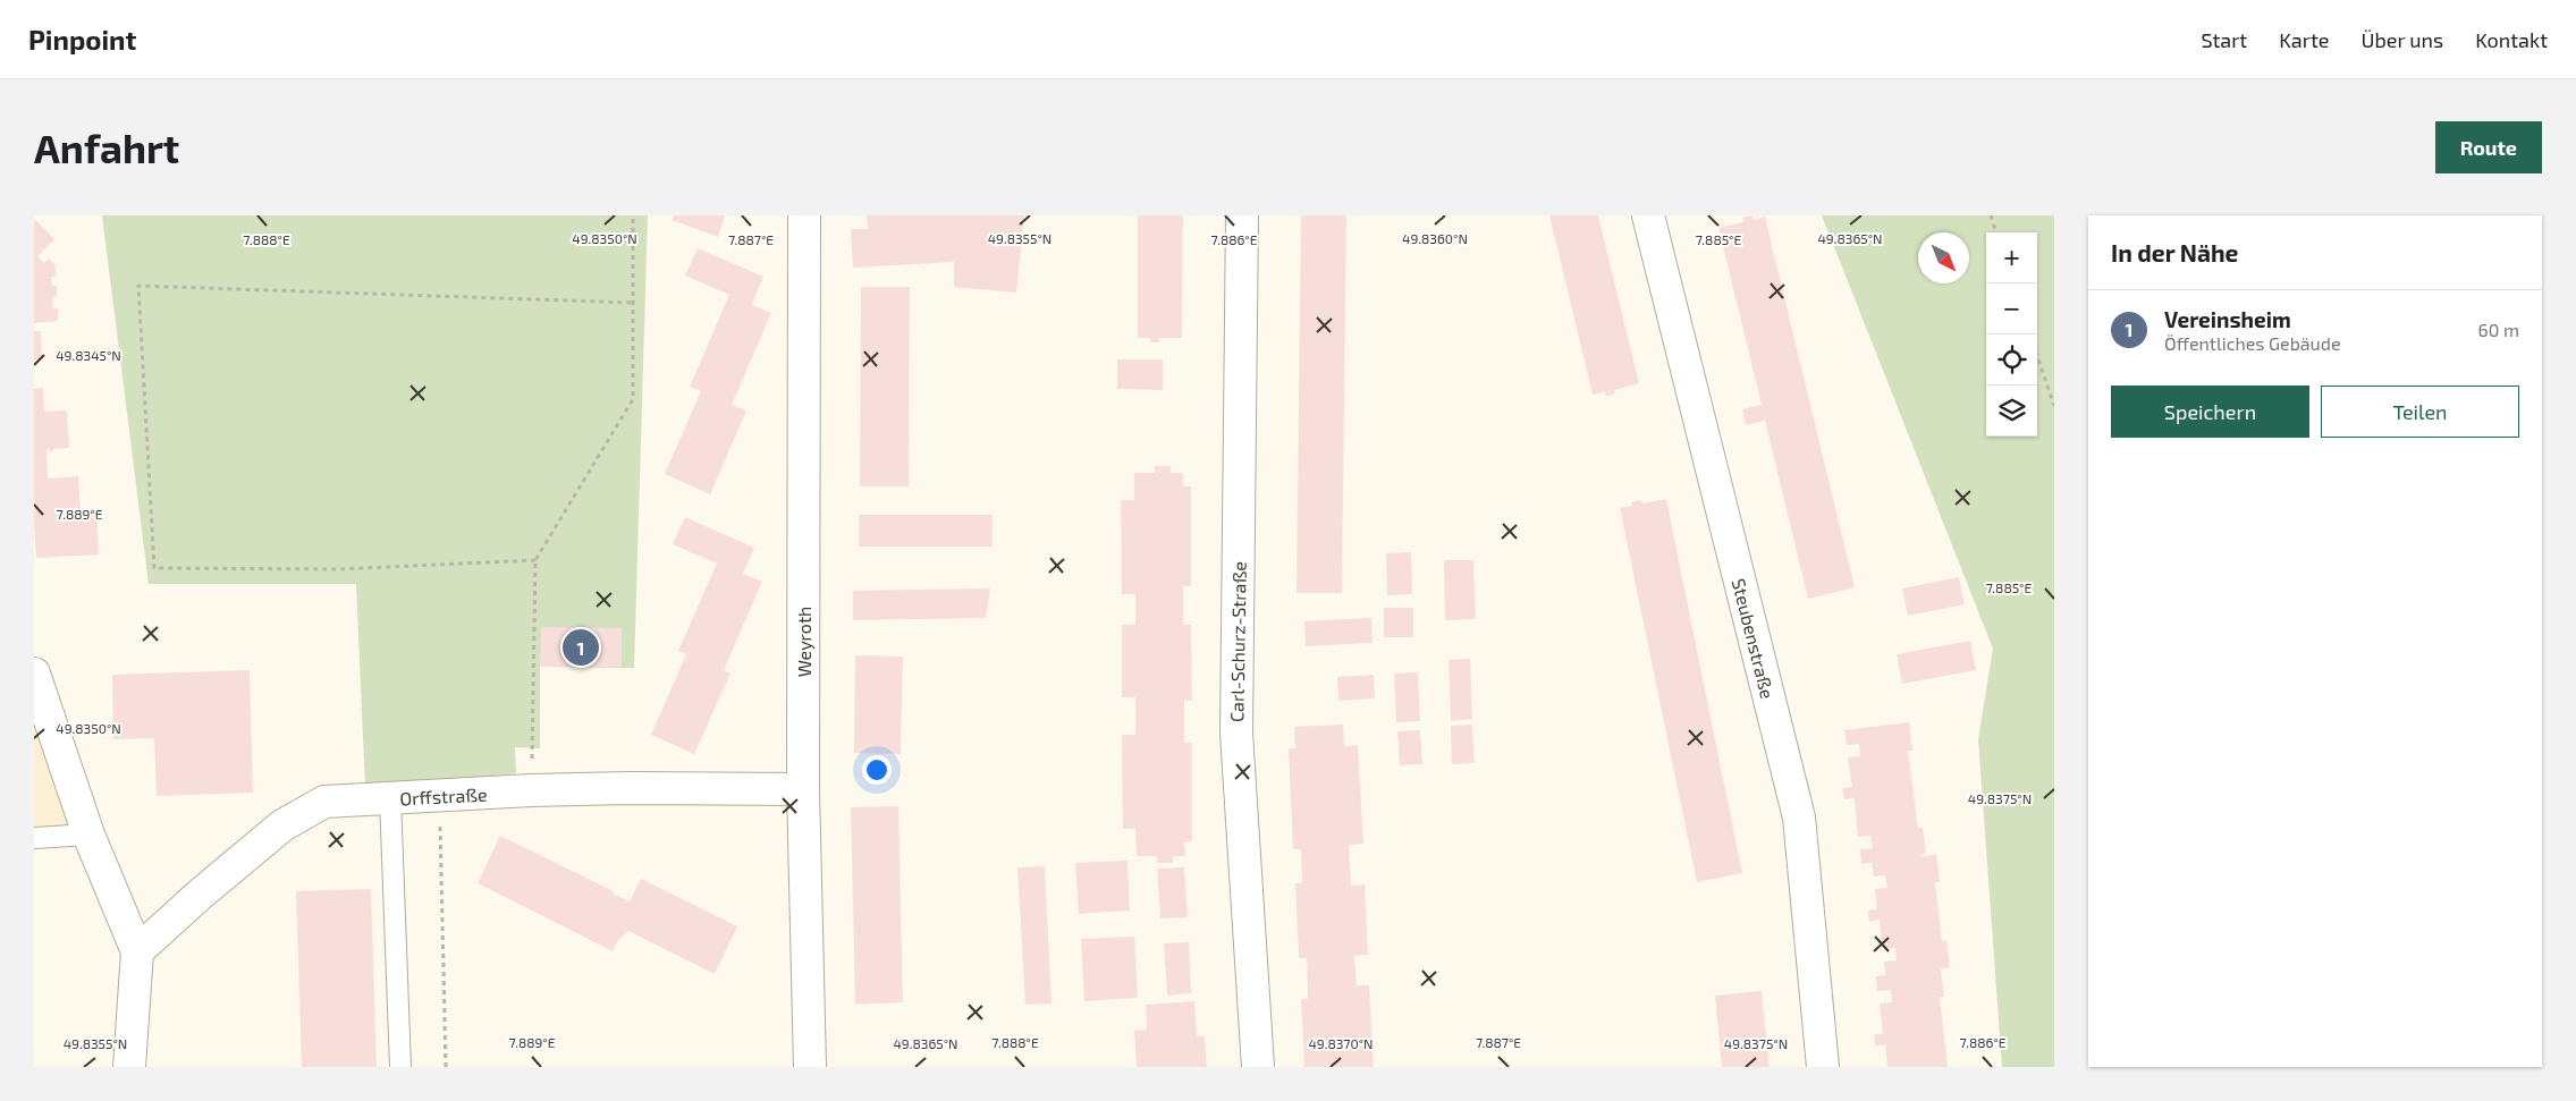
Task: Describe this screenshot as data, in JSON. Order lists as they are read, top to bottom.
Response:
{
  "streets": {
    "street": [
      "Steubenstraße",
      "Weyroth",
      "Carl-Schurz-Straße",
      "Orffstraße"
    ]
  },
  "crossings": [
    ["Weyroth", "Orffstraße"]
  ],
  "north": "bottom right",
  "page": {
    "header": "Pinpoint",
    "nav": [
      "Start",
      "Karte",
      "Über uns",
      "Kontakt"
    ],
    "buttons": [
      "Route",
      ["Speichern", "Teilen"]
    ],
    "title": "Anfahrt",
    "heading": "In der Nähe",
    "map_buttons": ["+", "−"],
    "list": [
      {
        "mark": "1",
        "name": "Vereinsheim",
        "note": "Öffentliches Gebäude",
        "value": "60 m"
      }
    ],
    "pins": "1"
  },
  "coordinates": [
    "49.8350°N",
    "49.8355°N",
    "49.8360°N",
    "49.8365°N",
    "7.888°E",
    "7.887°E",
    "7.886°E",
    "7.885°E",
    "49.8345°N",
    "7.889°E",
    "49.8375°N",
    "49.8370°N"
  ]
}
